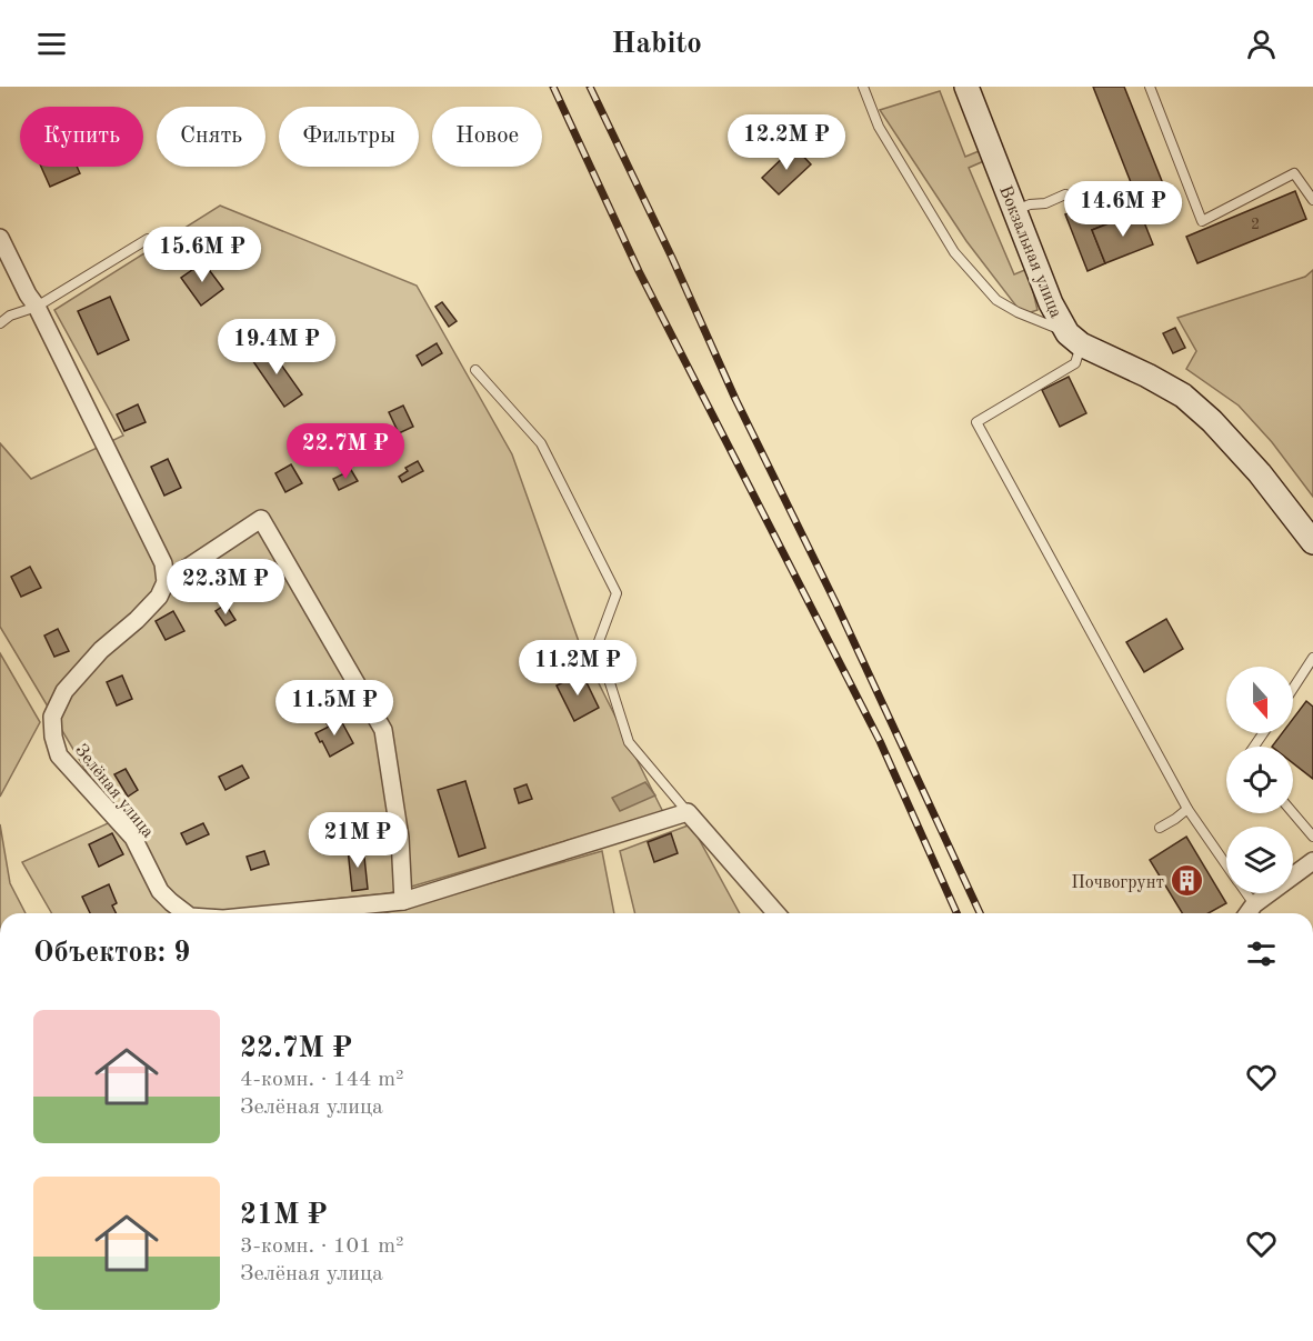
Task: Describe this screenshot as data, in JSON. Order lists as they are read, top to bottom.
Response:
{
  "streets": {
    "street": ["Вокзальная улица", "Зелёная улица"]
  },
  "places": {
    "building": ["Почвогрунт"]
  },
  "house_numbers": ["2"],
  "north": "bottom",
  "page": {
    "header": "Habito",
    "chip": [
      "Купить",
      "Снять",
      "Фильтры",
      "Новое"
    ],
    "price": [
      "12.2M ₽",
      "14.6M ₽",
      "15.6M ₽",
      "19.4M ₽",
      "22.7M ₽",
      "22.3M ₽",
      "11.2M ₽",
      "11.5M ₽",
      "21M ₽"
    ],
    "heading": "Объектов: 9",
    "list": [
      {
        "name": "22.7M ₽",
        "note": "4-комн. · 144 m² · Зелёная улица"
      },
      {
        "name": "21M ₽",
        "note": "3-комн. · 101 m² · Зелёная улица"
      }
    ]
  }
}
